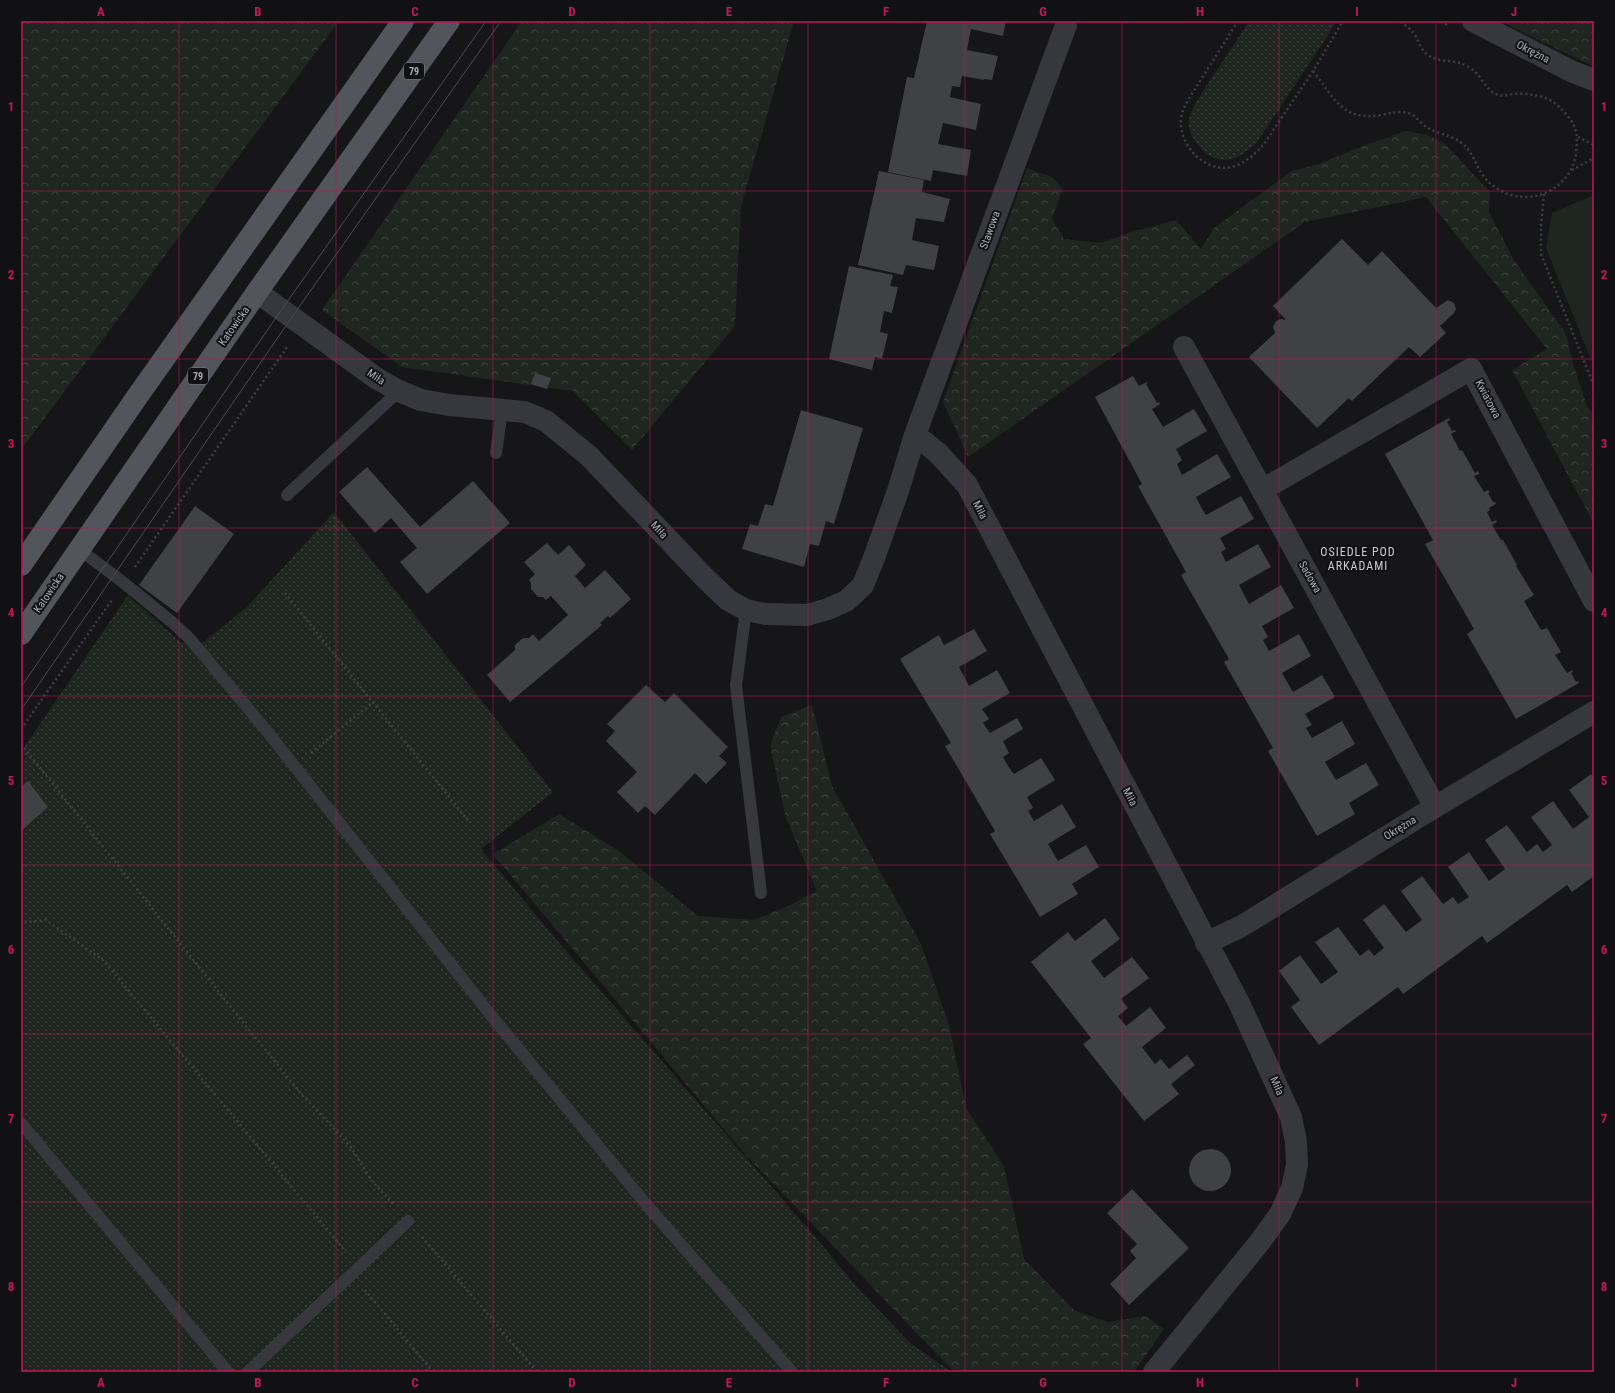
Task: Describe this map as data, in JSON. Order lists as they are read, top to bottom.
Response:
{
  "streets": {
    "main road": ["79", "Katowicka"],
    "street": [
      "Okrężna",
      "Stawowa",
      "Miła",
      "Kwiatowa",
      "Sadowa"
    ]
  },
  "crossings": [
    ["Okrężna", "Miła"],
    ["Okrężna", "Sadowa"],
    ["Stawowa", "Miła"],
    ["Katowicka", "Miła"],
    ["Kwiatowa", "Sadowa"]
  ],
  "districts": ["OSIEDLE POD ARKADAMI"],
  "grid": {
    "columns": [
      "A",
      "B",
      "C",
      "D",
      "E",
      "F",
      "G",
      "H",
      "I",
      "J"
    ],
    "rows": [
      "1",
      "2",
      "3",
      "4",
      "5",
      "6",
      "7",
      "8"
    ]
  }
}
